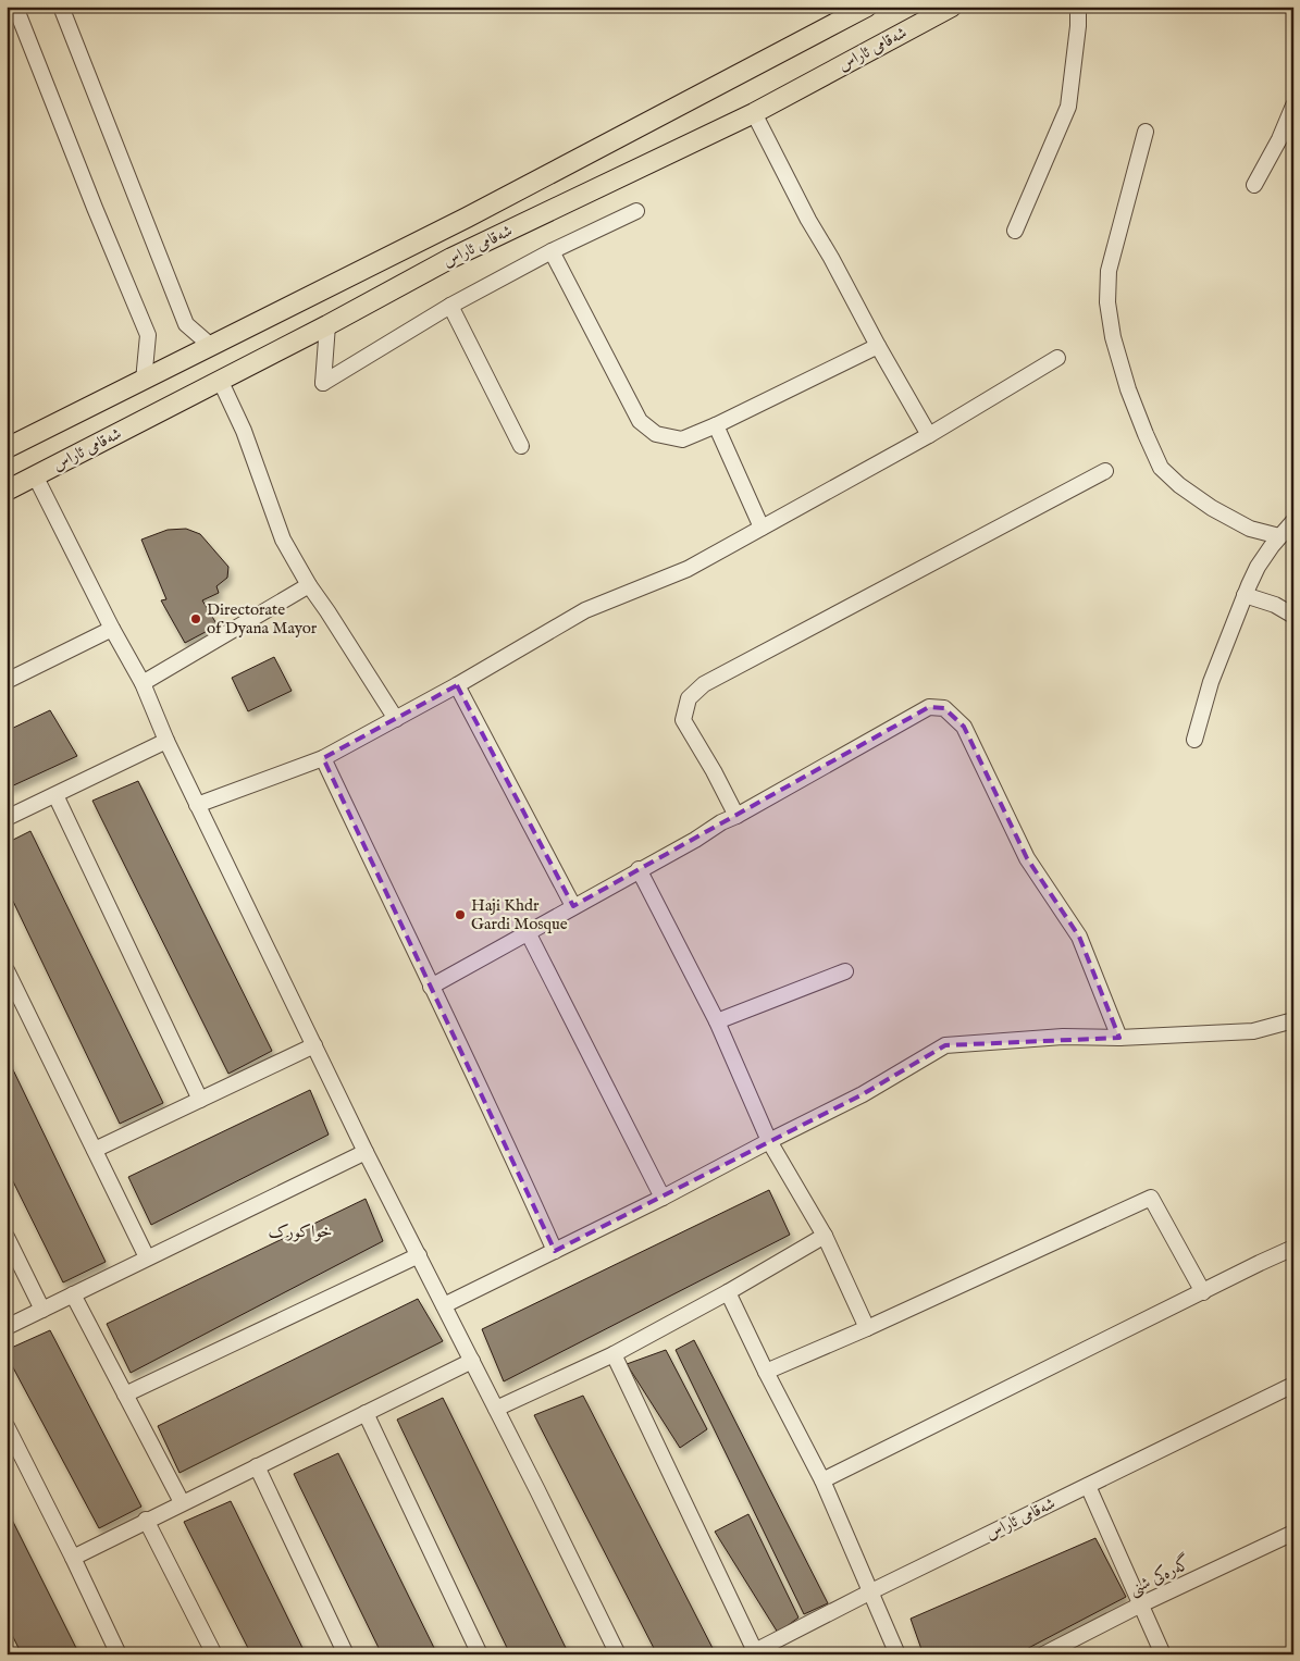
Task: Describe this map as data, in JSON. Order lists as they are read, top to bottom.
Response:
{
  "streets": {
    "main road": ["شەقامی ئاراس"],
    "street": ["گەرەکی شنی"]
  },
  "districts": ["خواکورک"],
  "places": ["Directorate of Dyana Mayor", "Haji Khdr Gardi Mosque"]
}
